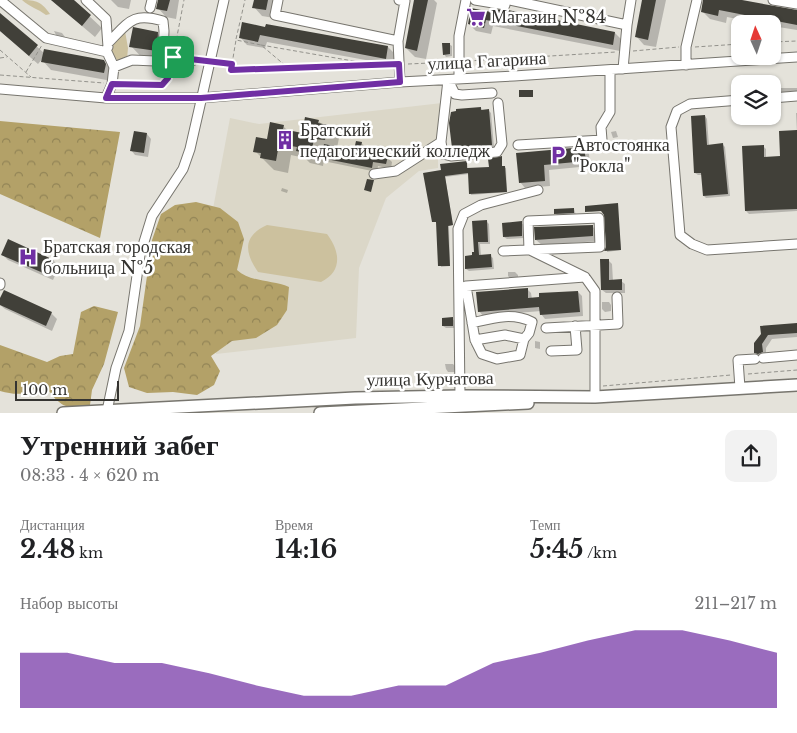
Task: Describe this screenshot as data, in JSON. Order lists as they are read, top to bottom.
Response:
{
  "streets": {
    "main road": ["улица Курчатова"],
    "street": ["улица Гагарина"]
  },
  "places": {
    "supermarket": ["Магазин №84"],
    "building": ["Братский педагогический колледж"],
    "parking": ["Автостоянка \"Рокла\""],
    "hospital": ["Братская городская больница №5"]
  },
  "scale_bar": "100 m",
  "north": "top",
  "page": {
    "scale": "100 m",
    "heading": ["Утренний забег", "08:33 · 4 × 620 m"],
    "stats": [
      ["Дистанция", "2.48 km"],
      ["Время", "14:16"],
      ["Темп", "5:45 /km"]
    ],
    "chart": ["Набор высоты", "211–217 m"]
  }
}
